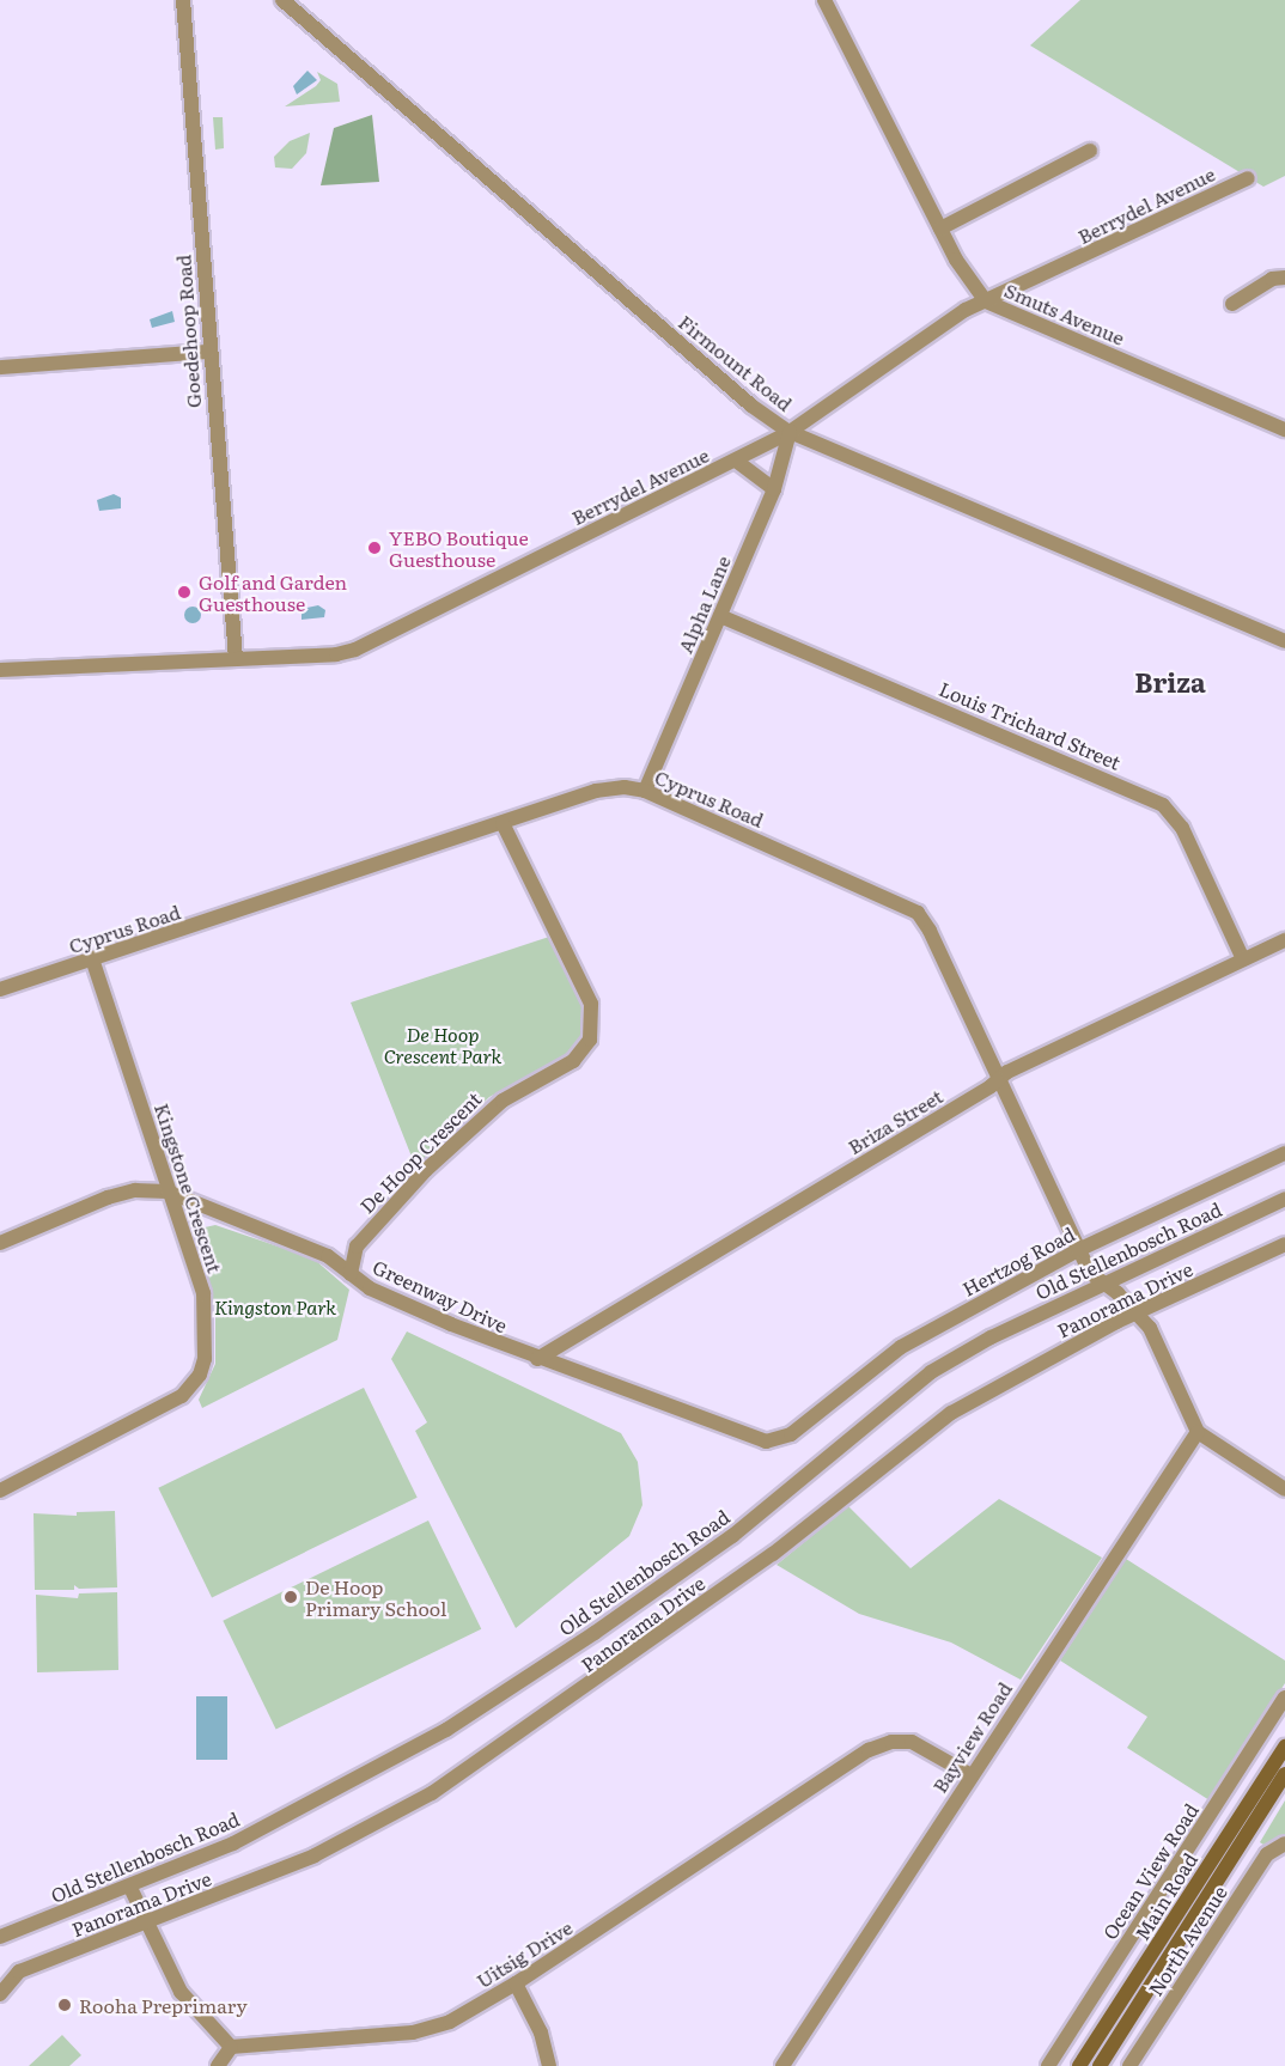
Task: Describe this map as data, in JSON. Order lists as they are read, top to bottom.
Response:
{
  "streets": {
    "main road": ["Main Road"],
    "street": [
      "Berrydel Avenue",
      "Smuts Avenue",
      "Goedehoop Road",
      "Firmount Road",
      "Alpha Lane",
      "Louis Trichard Street",
      "Cyprus Road",
      "Briza Street",
      "De Hoop Crescent",
      "Kingstone Crescent",
      "Old Stellenbosch Road",
      "Hertzog Road",
      "Greenway Drive",
      "Panorama Drive",
      "Bayview Road",
      "Ocean View Road",
      "North Avenue",
      "Uitsig Drive"
    ]
  },
  "crossings": [
    ["Berrydel Avenue", "Smuts Avenue"],
    ["Berrydel Avenue", "Goedehoop Road"],
    ["Berrydel Avenue", "Firmount Road"],
    ["Berrydel Avenue", "Alpha Lane"],
    ["Firmount Road", "Alpha Lane"],
    ["Alpha Lane", "Louis Trichard Street"],
    ["Alpha Lane", "Cyprus Road"],
    ["Louis Trichard Street", "Briza Street"],
    ["Cyprus Road", "Briza Street"],
    ["Cyprus Road", "De Hoop Crescent"],
    ["Cyprus Road", "Kingstone Crescent"],
    ["Cyprus Road", "Old Stellenbosch Road"],
    ["Cyprus Road", "Hertzog Road"],
    ["Cyprus Road", "Panorama Drive"],
    ["Cyprus Road", "Bayview Road"],
    ["Briza Street", "Greenway Drive"],
    ["De Hoop Crescent", "Greenway Drive"],
    ["Kingstone Crescent", "Greenway Drive"],
    ["Hertzog Road", "Greenway Drive"],
    ["Bayview Road", "Uitsig Drive"]
  ],
  "districts": ["Briza"],
  "parks": ["De Hoop Crescent Park", "Kingston Park"],
  "places": [
    "YEBO Boutique Guesthouse",
    "Golf and Garden Guesthouse",
    "De Hoop Primary School",
    "Rooha Preprimary"
  ]
}
